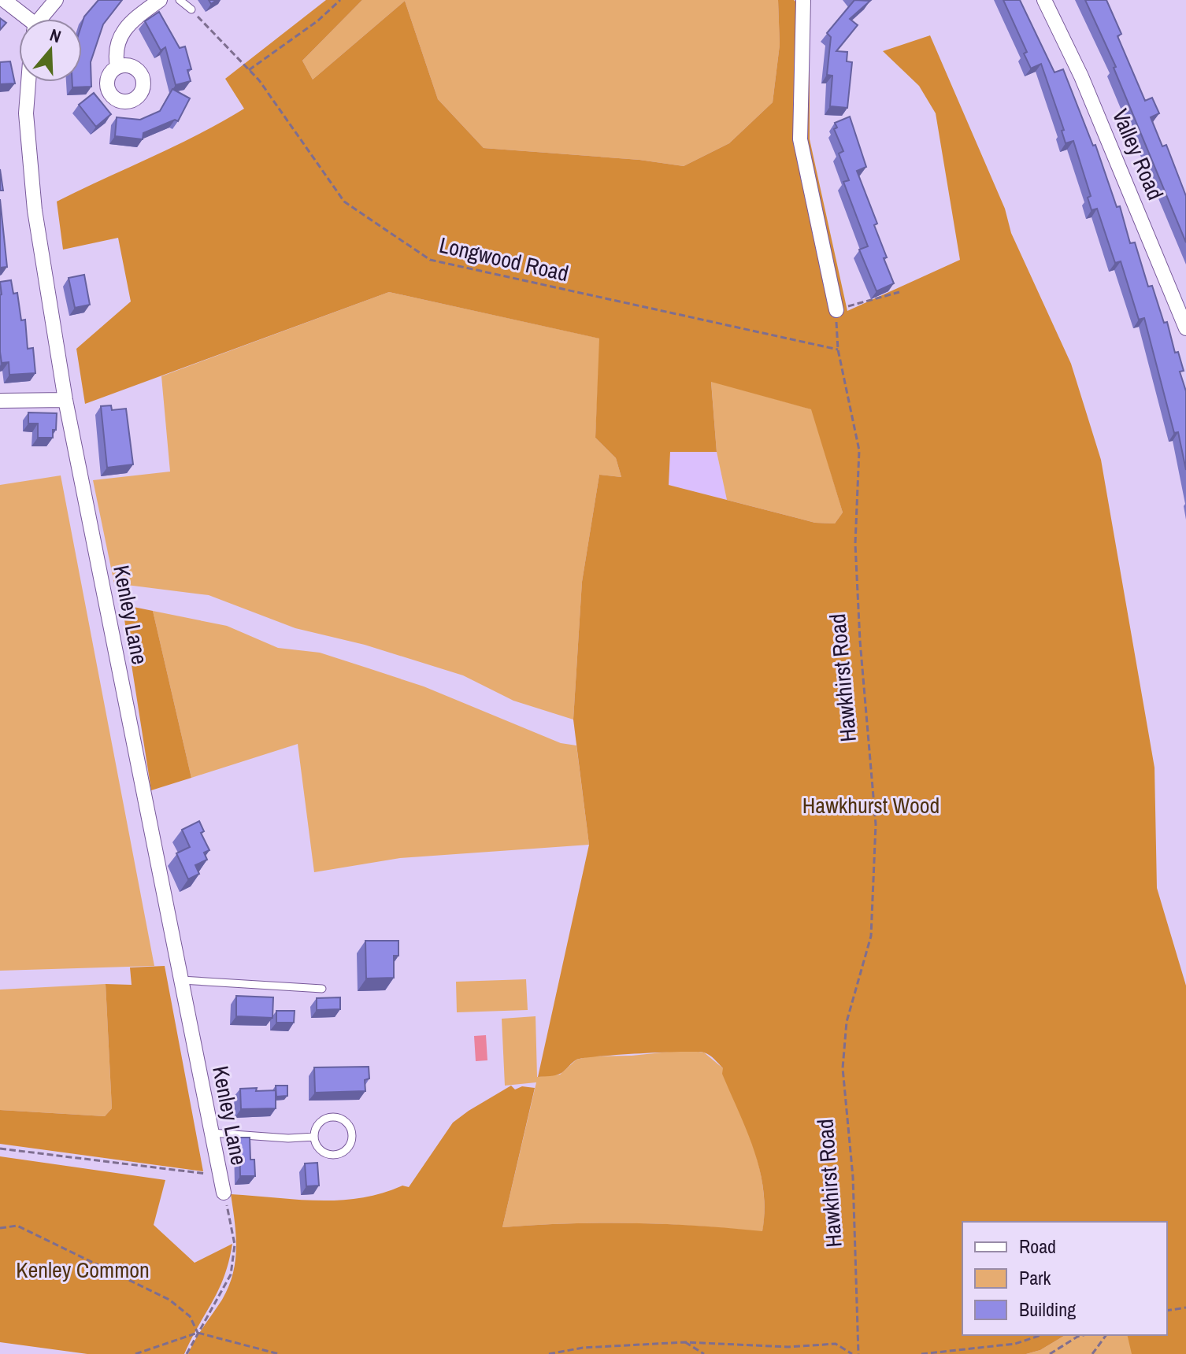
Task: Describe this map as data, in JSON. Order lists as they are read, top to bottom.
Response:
{
  "streets": {
    "street": ["Valley Road", "Kenley Lane"],
    "path": ["Longwood Road", "Hawkhirst Road"]
  },
  "crossings": [
    ["Longwood Road", "Hawkhirst Road"]
  ],
  "parks": ["Hawkhurst Wood", "Kenley Common"],
  "legend": ["Road", "Park", "Building"],
  "north": "top"
}
